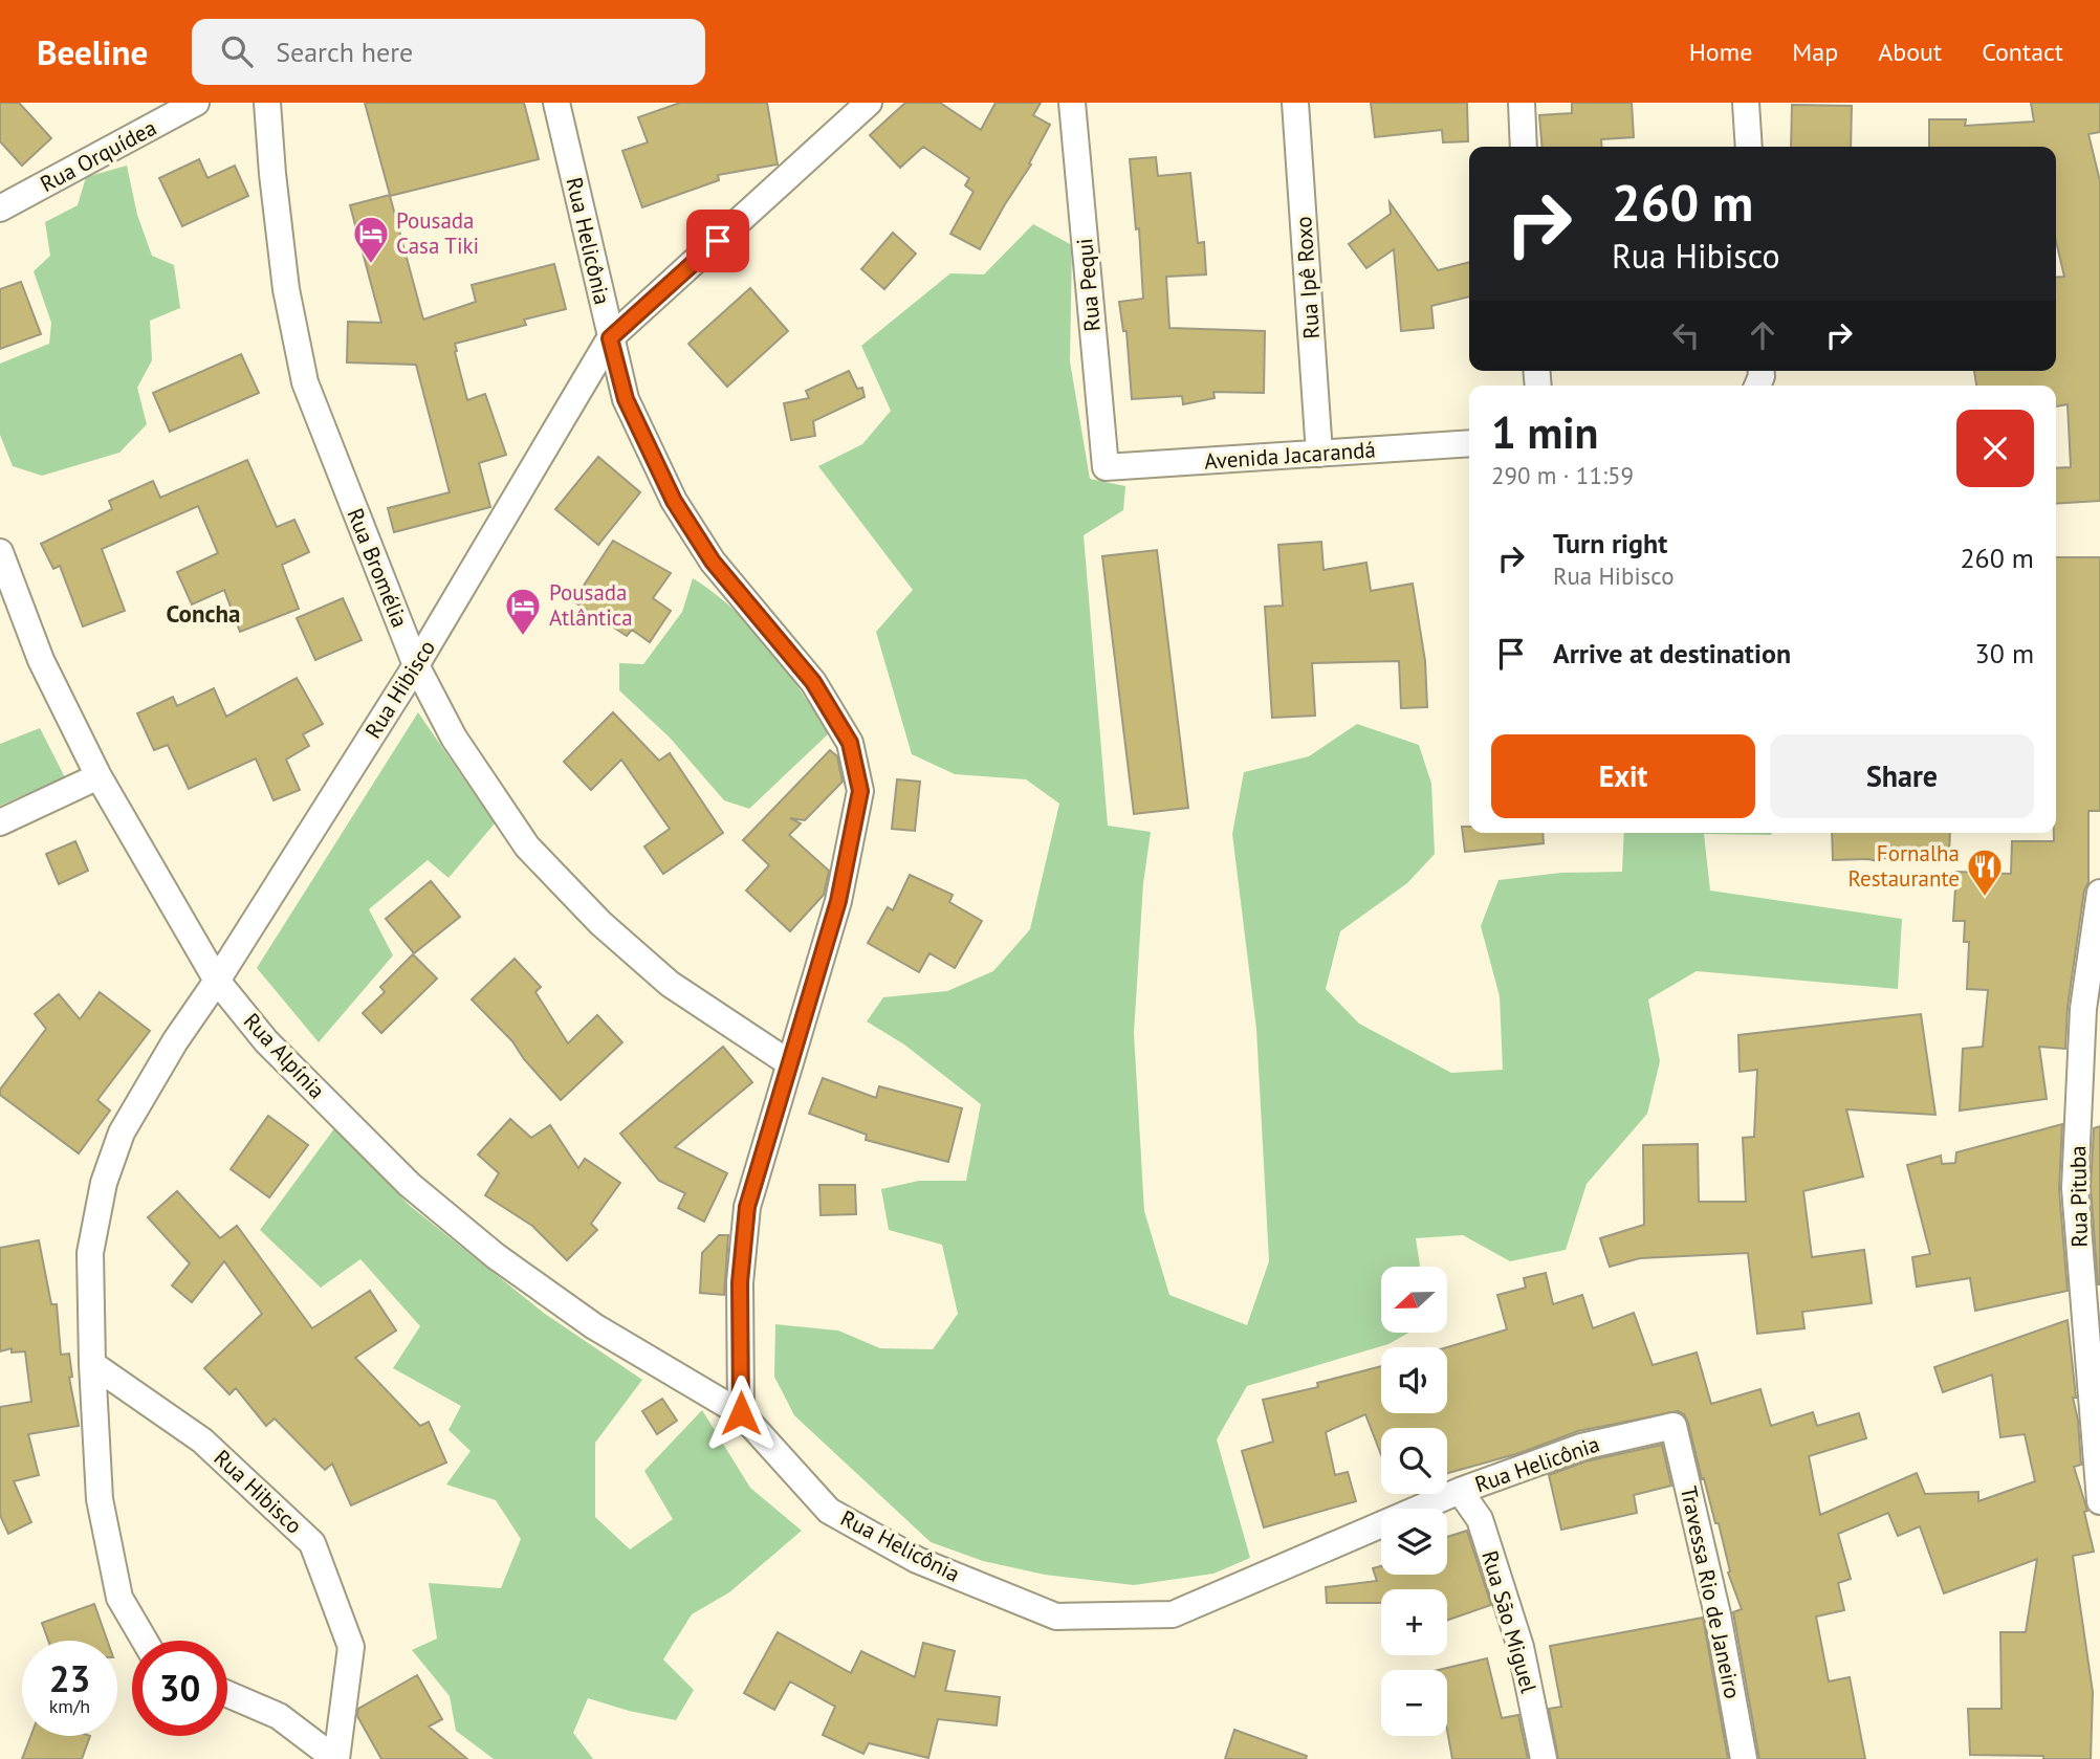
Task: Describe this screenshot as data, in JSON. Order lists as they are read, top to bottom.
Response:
{
  "streets": {
    "street": [
      "Rua Orquídea",
      "Rua Helicônia",
      "Rua Ipê Roxo",
      "Rua Pequi",
      "Avenida Jacarandá",
      "Rua Bromélia",
      "Rua Hibisco",
      "Rua Alpínia",
      "Rua Pituba",
      "Travessa Rio de Janeiro",
      "Rua São Miguel"
    ]
  },
  "crossings": [
    ["Rua Helicônia", "Rua Bromélia"],
    ["Rua Helicônia", "Rua Hibisco"],
    ["Rua Helicônia", "Rua Alpínia"],
    ["Rua Helicônia", "Travessa Rio de Janeiro"],
    ["Rua Helicônia", "Rua São Miguel"],
    ["Rua Ipê Roxo", "Avenida Jacarandá"],
    ["Rua Pequi", "Avenida Jacarandá"],
    ["Rua Bromélia", "Rua Hibisco"],
    ["Rua Hibisco", "Rua Alpínia"]
  ],
  "districts": ["Concha"],
  "places": {
    "hotel": ["Pousada Casa Tiki", "Pousada Atlântica"],
    "restaurant": ["Fornalha Restaurante"]
  },
  "north": "left",
  "page": {
    "header": "Beeline",
    "search": "Search here",
    "nav": [
      "Home",
      "Map",
      "About",
      "Contact"
    ],
    "turn": ["260 m", "Rua Hibisco"],
    "heading": ["1 min", "290 m · 11:59"],
    "list": [
      {
        "name": "Turn right",
        "note": "Rua Hibisco",
        "value": "260 m"
      },
      {
        "name": "Arrive at destination",
        "value": "30 m"
      }
    ],
    "buttons": ["Exit", "Share"],
    "map_buttons": ["+", "−"],
    "speed": "23 km/h",
    "limit": "30"
  }
}
